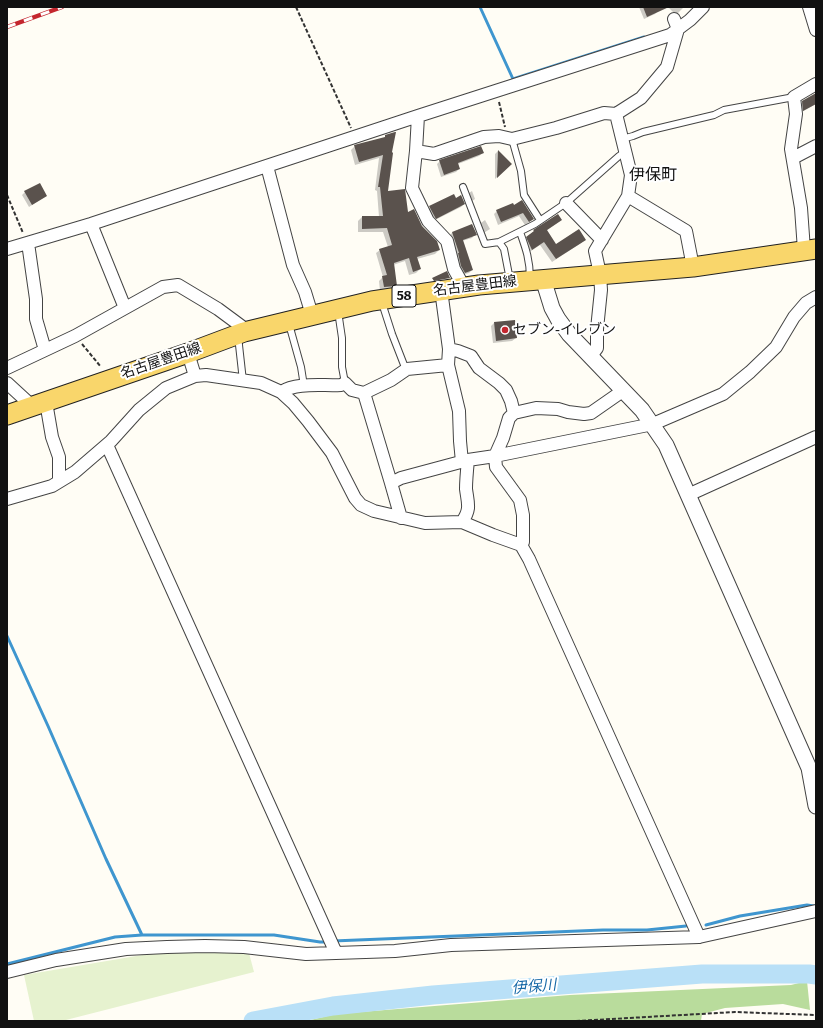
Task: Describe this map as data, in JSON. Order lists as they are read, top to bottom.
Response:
{
  "streets": {
    "main road": ["名古屋豊田線", "58"]
  },
  "districts": ["伊保町"],
  "water": ["伊保川"],
  "places": ["セブン-イレブン"]
}
